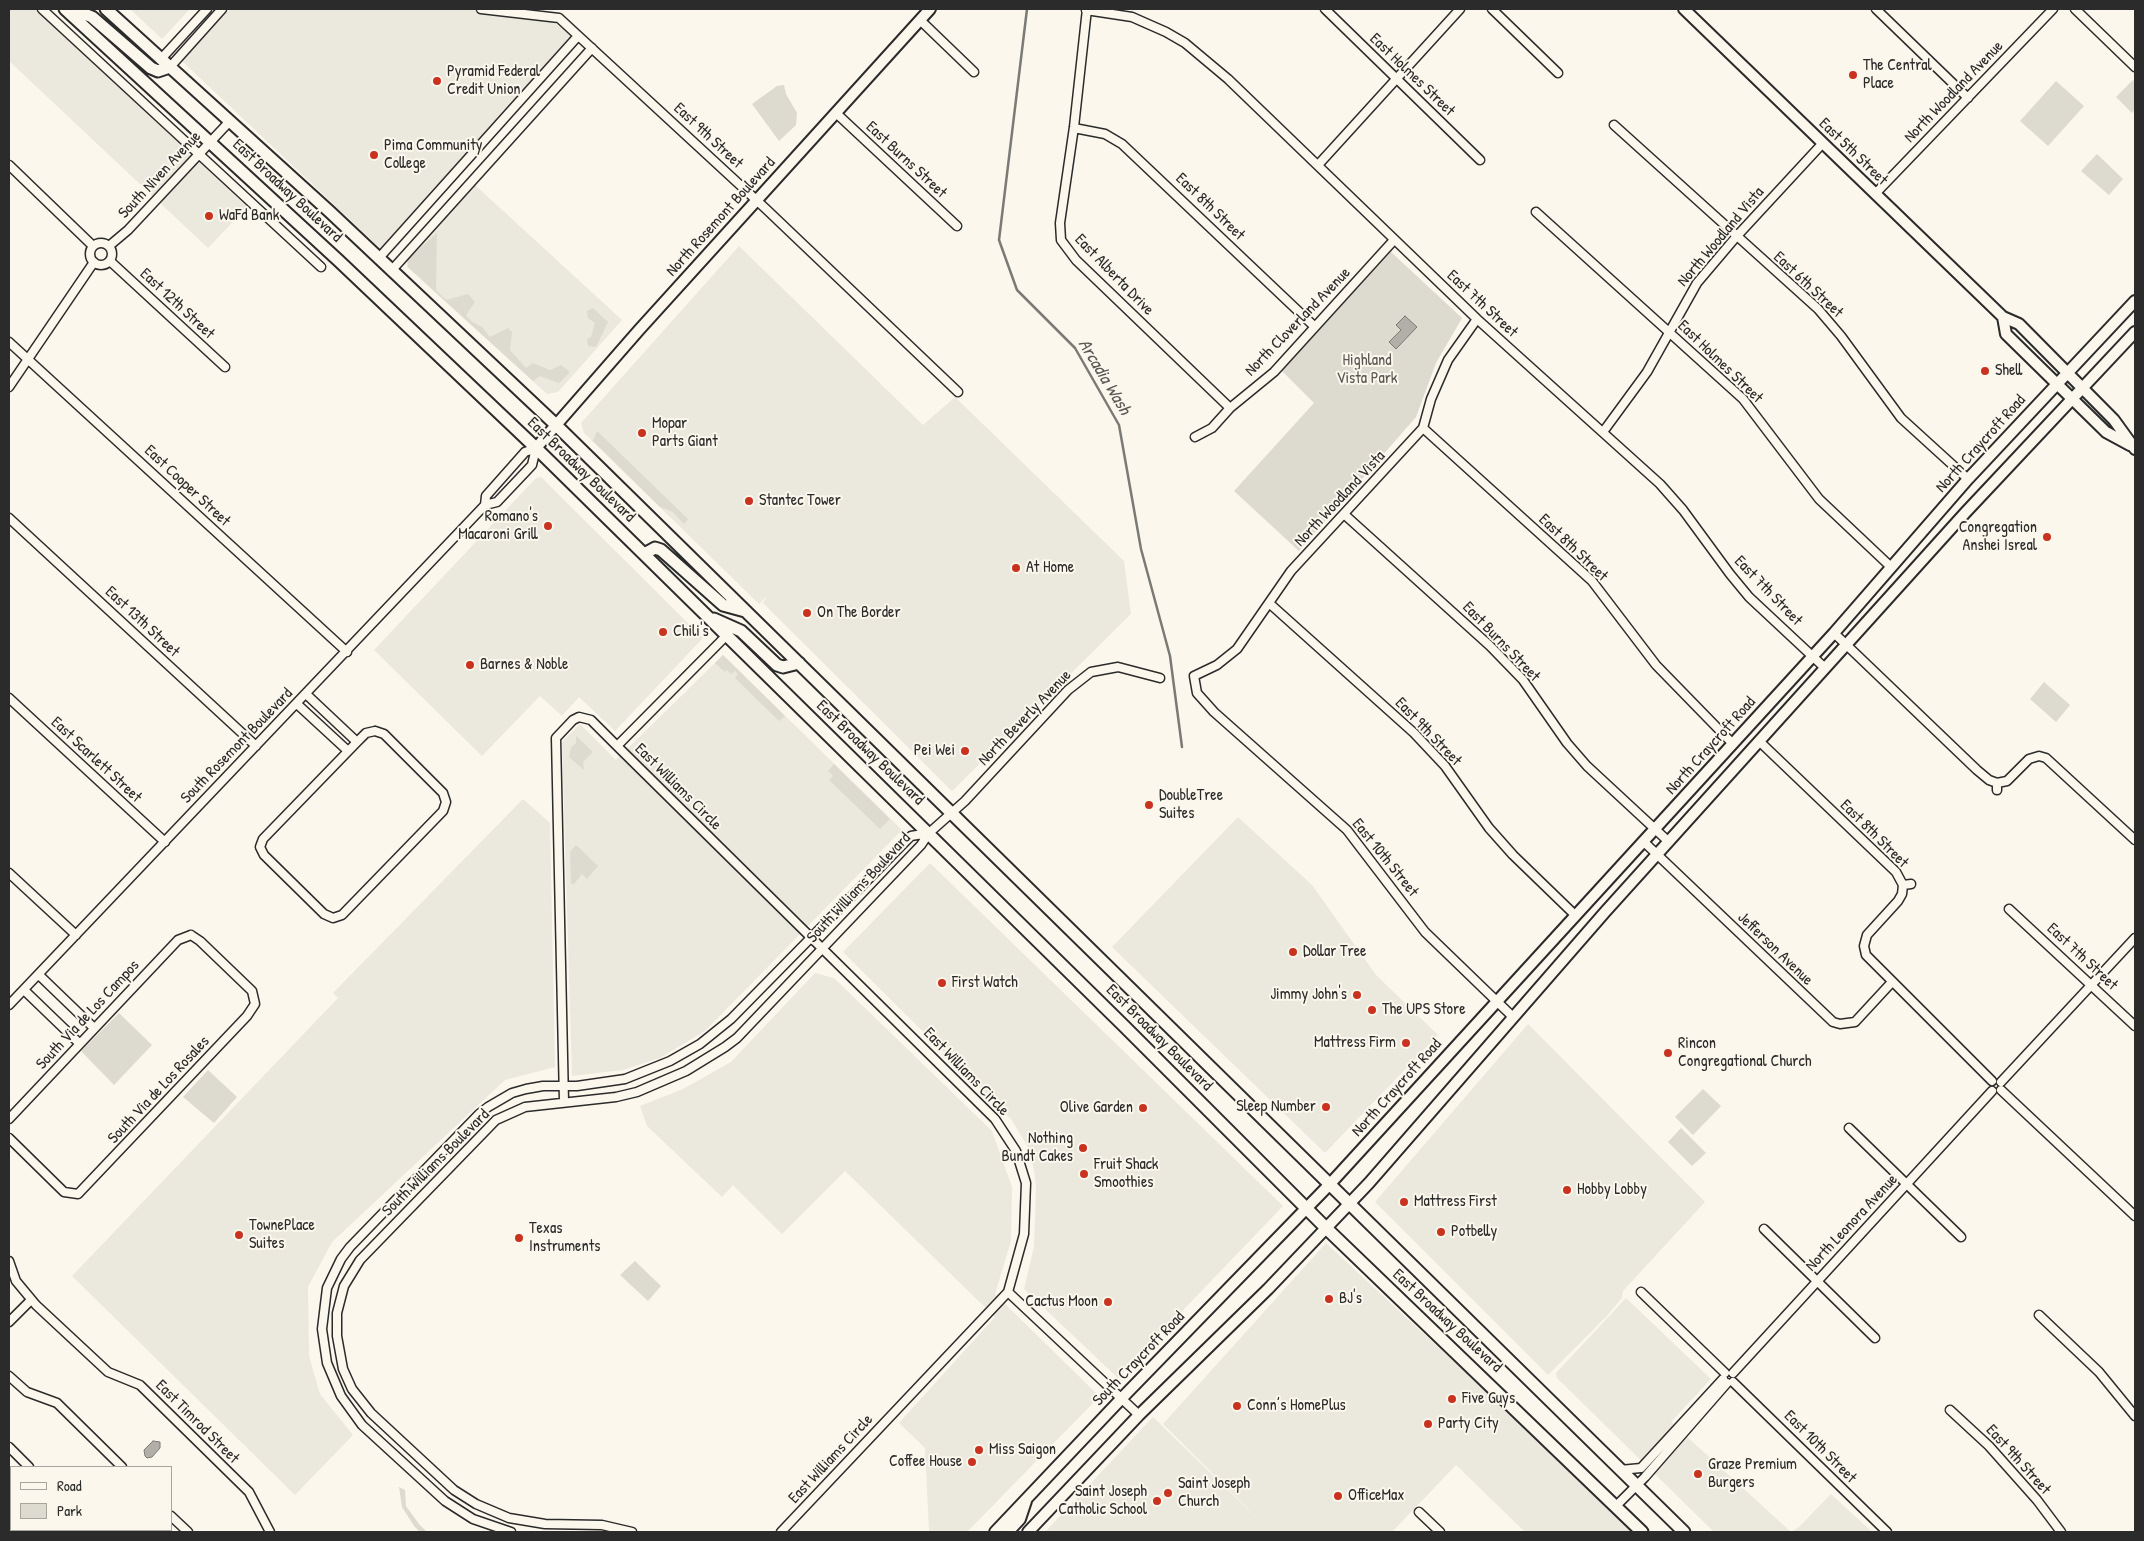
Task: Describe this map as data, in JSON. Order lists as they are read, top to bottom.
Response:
{
  "streets": {
    "main road": [
      "East 5th Street",
      "East Broadway Boulevard",
      "North Rosemont Boulevard",
      "North Craycroft Road",
      "South Craycroft Road"
    ],
    "street": [
      "East Holmes Street",
      "North Woodland Avenue",
      "East 9th Street",
      "East Burns Street",
      "South Niven Avenue",
      "East 8th Street",
      "North Woodland Vista",
      "East Alberta Drive",
      "East 6th Street",
      "East 12th Street",
      "East 7th Street",
      "North Cloverland Avenue",
      "East Cooper Street",
      "East 13th Street",
      "North Beverly Avenue",
      "South Rosemont Boulevard",
      "East Scarlett Street",
      "East Williams Circle",
      "East 10th Street",
      "South Williams Boulevard",
      "Jefferson Avenue",
      "South Via de Los Campos",
      "South Via de Los Rosales",
      "North Leonora Avenue",
      "East Timrod Street"
    ]
  },
  "crossings": [
    ["East Holmes Street", "North Woodland Vista"],
    ["East Holmes Street", "North Craycroft Road"],
    ["North Woodland Avenue", "East 5th Street"],
    ["East 9th Street", "North Rosemont Boulevard"],
    ["East 9th Street", "North Woodland Vista"],
    ["East 9th Street", "North Craycroft Road"],
    ["East 5th Street", "North Woodland Vista"],
    ["East 5th Street", "North Craycroft Road"],
    ["East Burns Street", "North Rosemont Boulevard"],
    ["East Burns Street", "North Woodland Vista"],
    ["East Burns Street", "North Craycroft Road"],
    ["South Niven Avenue", "East Broadway Boulevard"],
    ["South Niven Avenue", "East 12th Street"],
    ["East Broadway Boulevard", "North Rosemont Boulevard"],
    ["East Broadway Boulevard", "North Craycroft Road"],
    ["East Broadway Boulevard", "North Beverly Avenue"],
    ["East Broadway Boulevard", "South Rosemont Boulevard"],
    ["East Broadway Boulevard", "East Williams Circle"],
    ["East Broadway Boulevard", "South Williams Boulevard"],
    ["East Broadway Boulevard", "North Leonora Avenue"],
    ["East Broadway Boulevard", "South Craycroft Road"],
    ["East 8th Street", "North Woodland Vista"],
    ["East 8th Street", "East Alberta Drive"],
    ["East 8th Street", "North Cloverland Avenue"],
    ["East 8th Street", "North Craycroft Road"],
    ["East 8th Street", "Jefferson Avenue"],
    ["North Rosemont Boulevard", "South Rosemont Boulevard"],
    ["North Woodland Vista", "East 6th Street"],
    ["North Woodland Vista", "East 7th Street"],
    ["North Woodland Vista", "East 10th Street"],
    ["East Alberta Drive", "East 7th Street"],
    ["East Alberta Drive", "North Cloverland Avenue"],
    ["East 6th Street", "North Craycroft Road"],
    ["East 7th Street", "North Cloverland Avenue"],
    ["East 7th Street", "North Craycroft Road"],
    ["North Craycroft Road", "East 10th Street"],
    ["North Craycroft Road", "Jefferson Avenue"],
    ["North Craycroft Road", "South Craycroft Road"],
    ["East Cooper Street", "South Rosemont Boulevard"],
    ["East 13th Street", "South Rosemont Boulevard"],
    ["North Beverly Avenue", "South Williams Boulevard"],
    ["South Rosemont Boulevard", "East Scarlett Street"],
    ["East Williams Circle", "South Williams Boulevard"],
    ["East 10th Street", "North Leonora Avenue"],
    ["South Via de Los Campos", "South Via de Los Rosales"]
  ],
  "water": ["Arcadia Wash"],
  "parks": ["Highland Vista Park"],
  "places": [
    "The Central Place",
    "Pyramid Federal Credit Union",
    "Pima Community College",
    "WaFd Bank",
    "Shell",
    "Mopar Parts Giant",
    "Stantec Tower",
    "Romano's Macaroni Grill",
    "Congregation Anshei Isreal",
    "At Home",
    "On The Border",
    "Chili's",
    "Barnes & Noble",
    "Pei Wei",
    "DoubleTree Suites",
    "Dollar Tree",
    "First Watch",
    "Jimmy John's",
    "The UPS Store",
    "Mattress Firm",
    "Rincon Congregational Church",
    "Sleep Number",
    "Olive Garden",
    "Nothing Bundt Cakes",
    "Fruit Shack Smoothies",
    "Hobby Lobby",
    "Mattress First",
    "Potbelly",
    "TownePlace Suites",
    "Texas Instruments",
    "BJ's",
    "Cactus Moon",
    "Five Guys",
    "Conn’s HomePlus",
    "Party City",
    "Miss Saigon",
    "Coffee House",
    "Graze Premium Burgers",
    "Saint Joseph Church",
    "OfficeMax",
    "Saint Joseph Catholic School"
  ],
  "legend": ["Road", "Park"]
}
